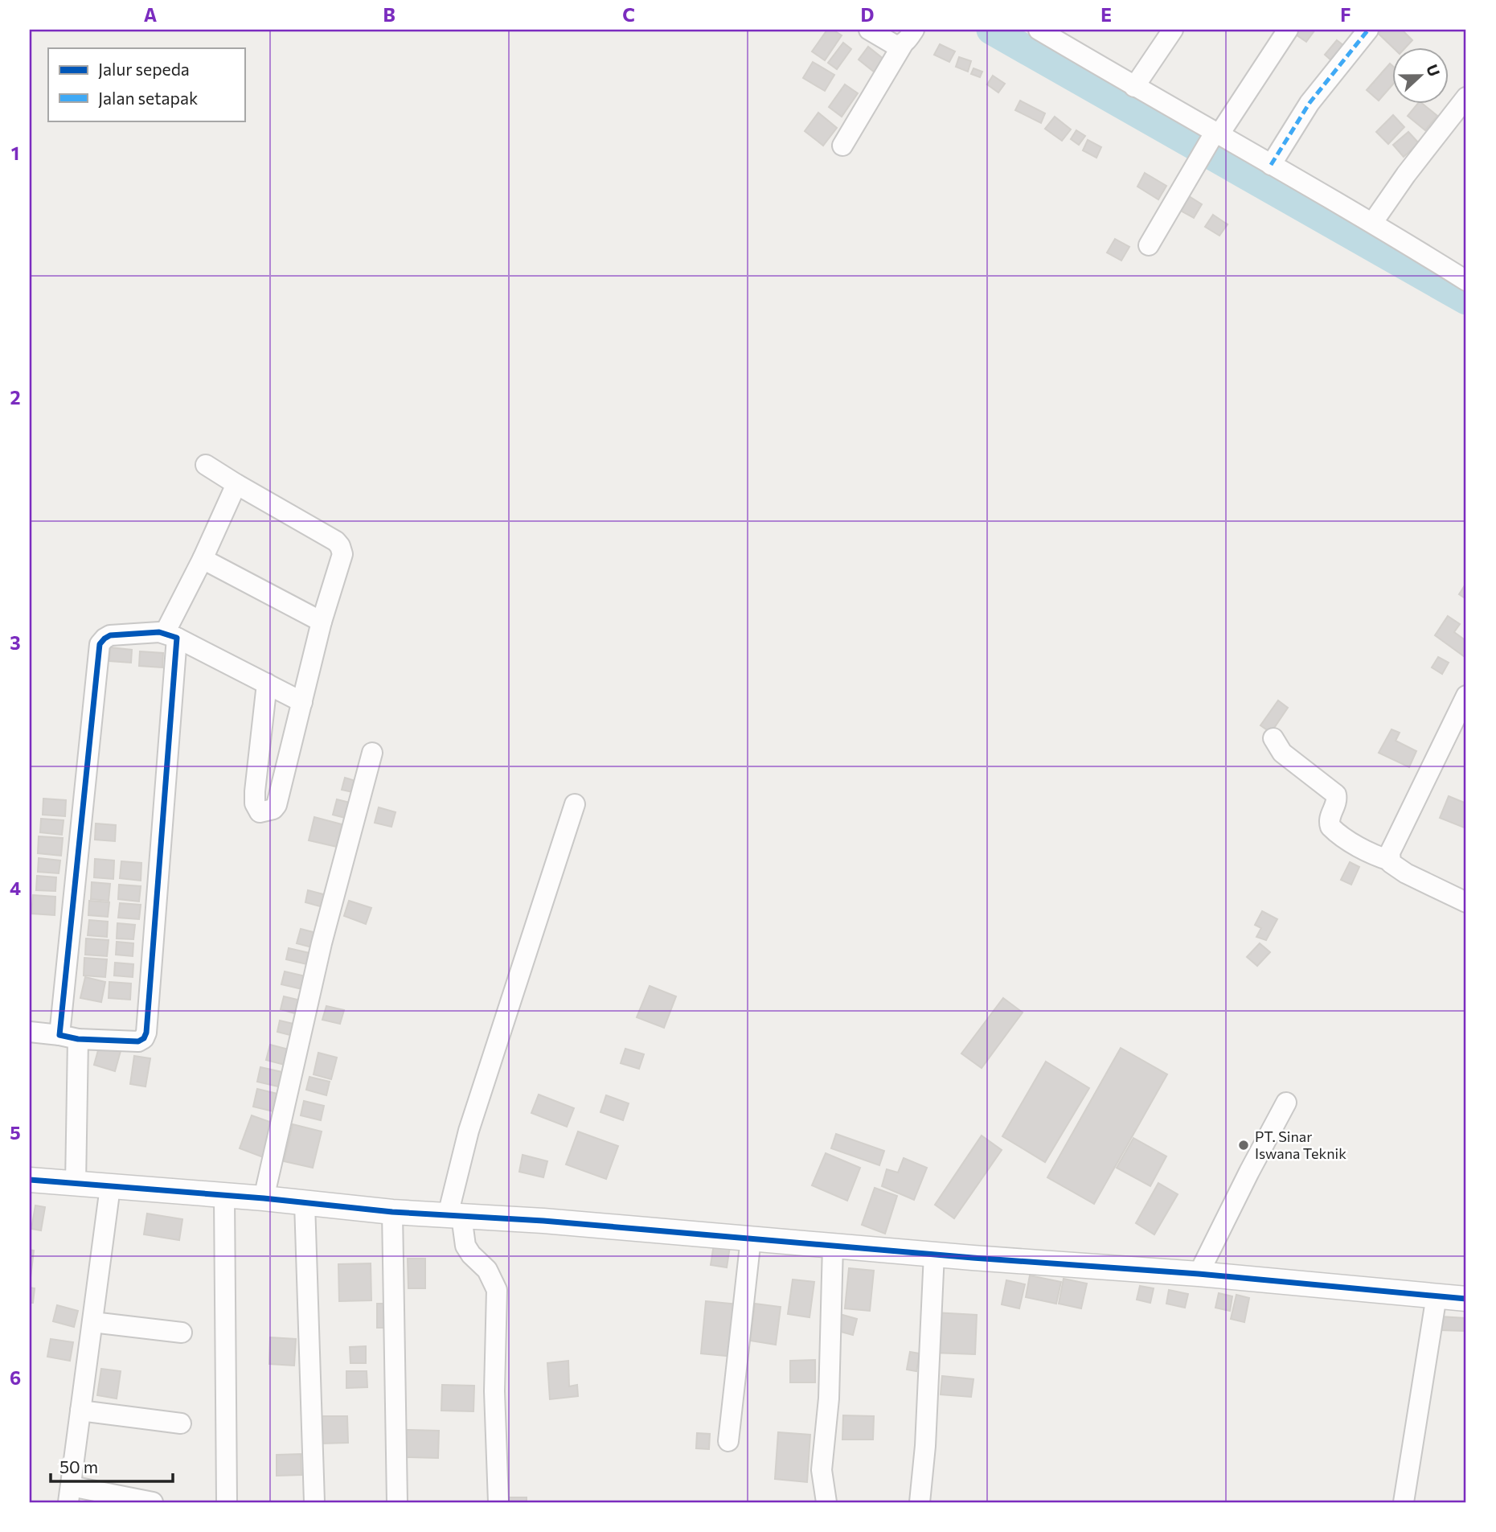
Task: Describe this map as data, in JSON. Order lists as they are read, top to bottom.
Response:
{
  "places": ["PT. Sinar Iswana Teknik"],
  "legend": ["Jalur sepeda", "Jalan setapak"],
  "scale_bar": "50 m",
  "north": "right",
  "grid": {
    "columns": [
      "A",
      "B",
      "C",
      "D",
      "E",
      "F"
    ],
    "rows": [
      "1",
      "2",
      "3",
      "4",
      "5",
      "6"
    ]
  }
}
